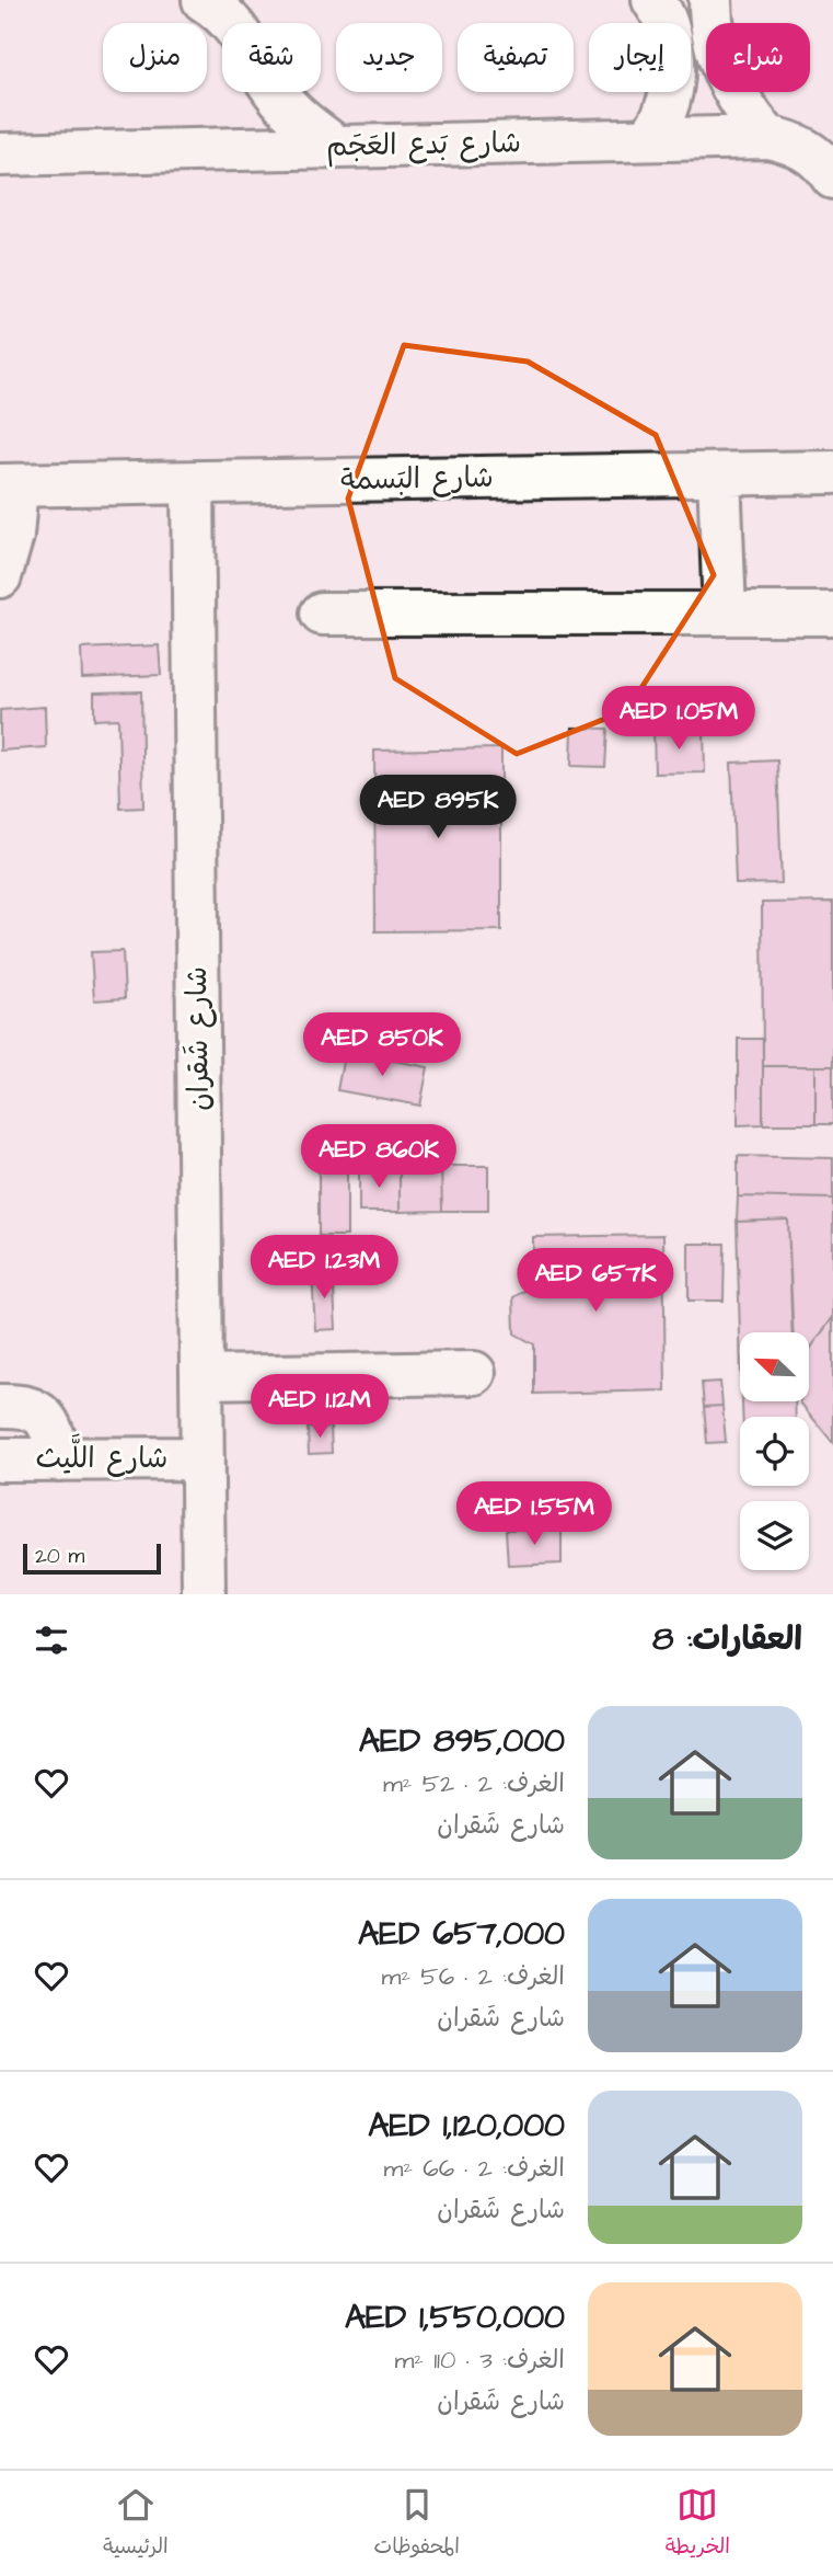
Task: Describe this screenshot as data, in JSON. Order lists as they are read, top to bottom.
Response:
{
  "streets": {
    "street": [
      "شارع بَدع العَجَم",
      "شارع البَسمة",
      "شارع شَقران",
      "شارع اللَّيث"
    ]
  },
  "crossings": [
    ["شارع البَسمة", "شارع شَقران"],
    ["شارع شَقران", "شارع اللَّيث"]
  ],
  "scale_bar": "20 m",
  "north": "top left",
  "page": {
    "chip": [
      "شراء",
      "إيجار",
      "تصفية",
      "جديد",
      "شقة",
      "منزل"
    ],
    "price": [
      "AED 1.05M",
      "AED 895K",
      "AED 850K",
      "AED 860K",
      "AED 1.23M",
      "AED 657K",
      "AED 1.12M",
      "AED 1.55M"
    ],
    "scale": "20 m",
    "heading": "العقارات: 8",
    "list": [
      {
        "name": "AED 895,000",
        "note": "الغرف: 2 · 52 m² · شارع شَقران"
      },
      {
        "name": "AED 657,000",
        "note": "الغرف: 2 · 56 m² · شارع شَقران"
      },
      {
        "name": "AED 1,120,000",
        "note": "الغرف: 2 · 66 m² · شارع شَقران"
      },
      {
        "name": "AED 1,550,000",
        "note": "الغرف: 3 · 110 m² · شارع شَقران"
      }
    ],
    "tabs": ["الخريطة", "المحفوظات", "الرئيسية"]
  }
}
